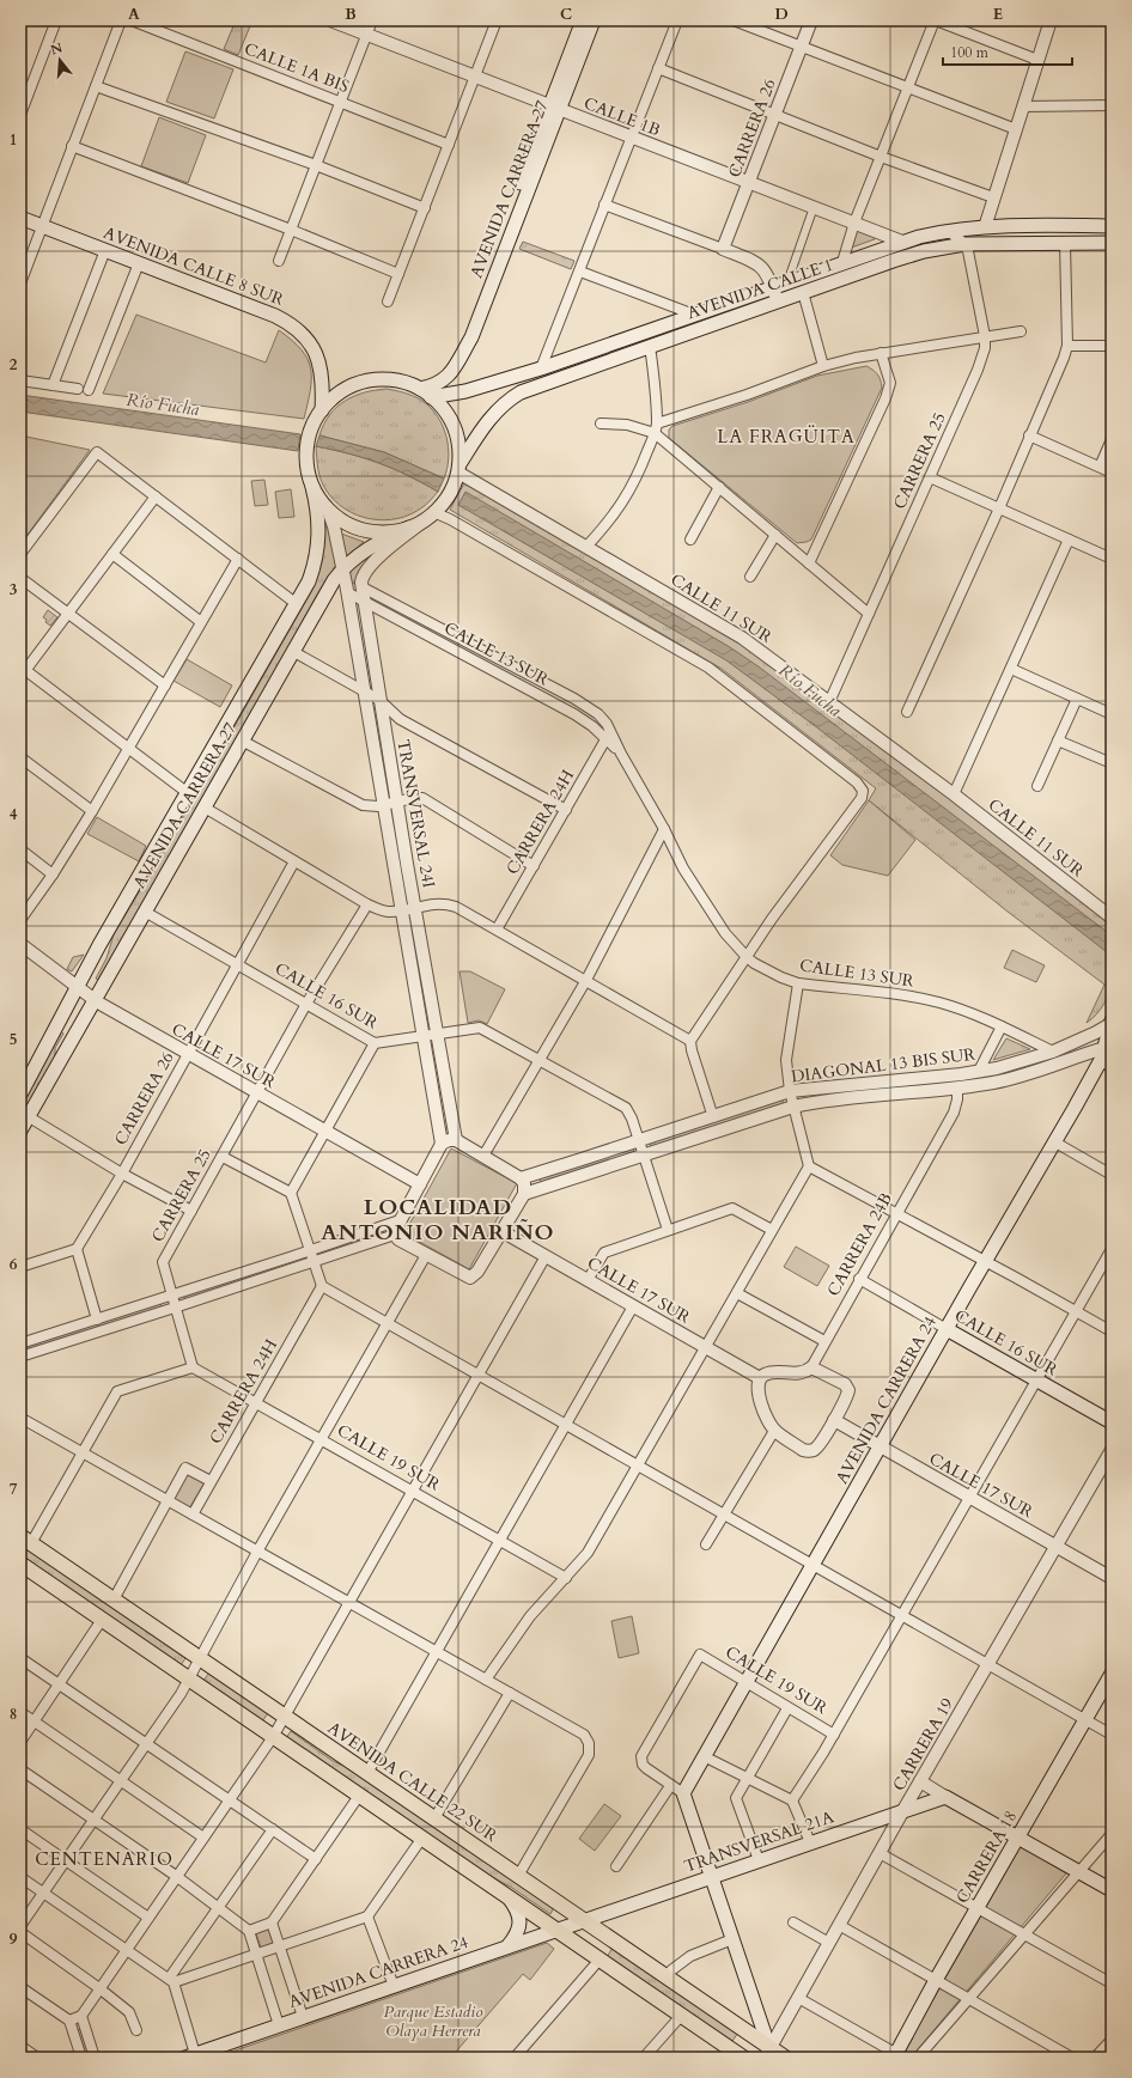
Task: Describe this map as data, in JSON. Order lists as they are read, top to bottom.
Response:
{
  "streets": {
    "main road": [
      "AVENIDA CARRERA 27",
      "AVENIDA CALLE 8 SUR",
      "AVENIDA CALLE 1",
      "CALLE 16 SUR",
      "AVENIDA CARRERA 24",
      "AVENIDA CALLE 22 SUR",
      "TRANSVERSAL 21A",
      "CARRERA 18"
    ],
    "street": [
      "CALLE 1A BIS",
      "CALLE 1B",
      "CARRERA 26",
      "CARRERA 25",
      "CALLE 11 SUR",
      "CALLE 13 SUR",
      "TRANSVERSAL 24I",
      "CARRERA 24H",
      "CALLE 17 SUR",
      "DIAGONAL 13 BIS SUR",
      "CARRERA 24B",
      "CALLE 19 SUR",
      "CARRERA 19"
    ]
  },
  "crossings": [
    ["CALLE 1B", "CARRERA 26"],
    ["CALLE 1B", "AVENIDA CARRERA 27"],
    ["CALLE 1B", "AVENIDA CALLE 1"],
    ["CARRERA 26", "CALLE 16 SUR"],
    ["CARRERA 26", "CALLE 17 SUR"],
    ["AVENIDA CARRERA 27", "AVENIDA CALLE 8 SUR"],
    ["AVENIDA CARRERA 27", "AVENIDA CALLE 1"],
    ["AVENIDA CARRERA 27", "CALLE 11 SUR"],
    ["AVENIDA CARRERA 27", "TRANSVERSAL 24I"],
    ["AVENIDA CARRERA 27", "CALLE 16 SUR"],
    ["AVENIDA CARRERA 27", "CALLE 17 SUR"],
    ["AVENIDA CALLE 8 SUR", "AVENIDA CALLE 1"],
    ["AVENIDA CALLE 8 SUR", "CALLE 11 SUR"],
    ["AVENIDA CALLE 8 SUR", "TRANSVERSAL 24I"],
    ["AVENIDA CALLE 1", "CARRERA 25"],
    ["AVENIDA CALLE 1", "CALLE 11 SUR"],
    ["AVENIDA CALLE 1", "TRANSVERSAL 24I"],
    ["CARRERA 25", "CALLE 11 SUR"],
    ["CARRERA 25", "CALLE 16 SUR"],
    ["CARRERA 25", "CALLE 17 SUR"],
    ["CARRERA 25", "CALLE 19 SUR"],
    ["CALLE 11 SUR", "TRANSVERSAL 24I"],
    ["CALLE 13 SUR", "TRANSVERSAL 24I"],
    ["CALLE 13 SUR", "CARRERA 24H"],
    ["CALLE 13 SUR", "DIAGONAL 13 BIS SUR"],
    ["TRANSVERSAL 24I", "CALLE 16 SUR"],
    ["CARRERA 24H", "CALLE 19 SUR"],
    ["CALLE 16 SUR", "DIAGONAL 13 BIS SUR"],
    ["CALLE 16 SUR", "CARRERA 24B"],
    ["CALLE 16 SUR", "AVENIDA CARRERA 24"],
    ["CALLE 17 SUR", "CARRERA 24B"],
    ["CALLE 17 SUR", "AVENIDA CARRERA 24"],
    ["CALLE 17 SUR", "CARRERA 19"],
    ["DIAGONAL 13 BIS SUR", "CARRERA 24B"],
    ["DIAGONAL 13 BIS SUR", "AVENIDA CARRERA 24"],
    ["AVENIDA CARRERA 24", "CALLE 19 SUR"],
    ["AVENIDA CARRERA 24", "AVENIDA CALLE 22 SUR"],
    ["AVENIDA CARRERA 24", "TRANSVERSAL 21A"],
    ["CARRERA 19", "AVENIDA CALLE 22 SUR"],
    ["CARRERA 19", "TRANSVERSAL 21A"],
    ["AVENIDA CALLE 22 SUR", "TRANSVERSAL 21A"]
  ],
  "districts": ["LA FRAGÜITA", "LOCALIDAD ANTONIO NARIÑO", "CENTENARIO"],
  "water": ["Río Fucha"],
  "parks": ["Parque Estadio Olaya Herrera"],
  "scale_bar": "100 m",
  "north": "top",
  "grid": {
    "columns": [
      "A",
      "B",
      "C",
      "D",
      "E"
    ],
    "rows": [
      "1",
      "2",
      "3",
      "4",
      "5",
      "6",
      "7",
      "8",
      "9"
    ]
  }
}
